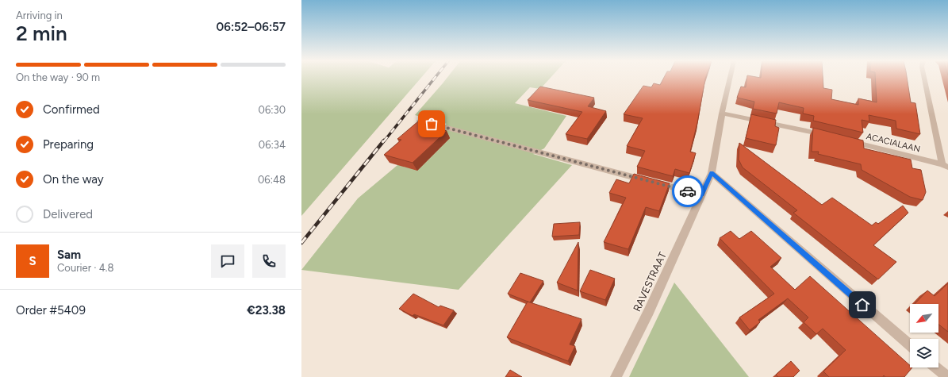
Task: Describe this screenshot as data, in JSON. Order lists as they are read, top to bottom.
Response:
{
  "streets": {
    "street": ["ACACIALAAN", "RAVESTRAAT"]
  },
  "north": "bottom left",
  "page": {
    "heading": ["2 min", "Arriving in", "06:52–06:57"],
    "panel": [
      "Sam",
      "Courier · 4.8",
      "Order #5409",
      "€23.38"
    ],
    "bar": "On the way · 90 m",
    "list": [
      ["Confirmed", "06:30"],
      ["Preparing", "06:34"],
      ["On the way", "06:48"],
      "Delivered"
    ],
    "round": "S"
  }
}
